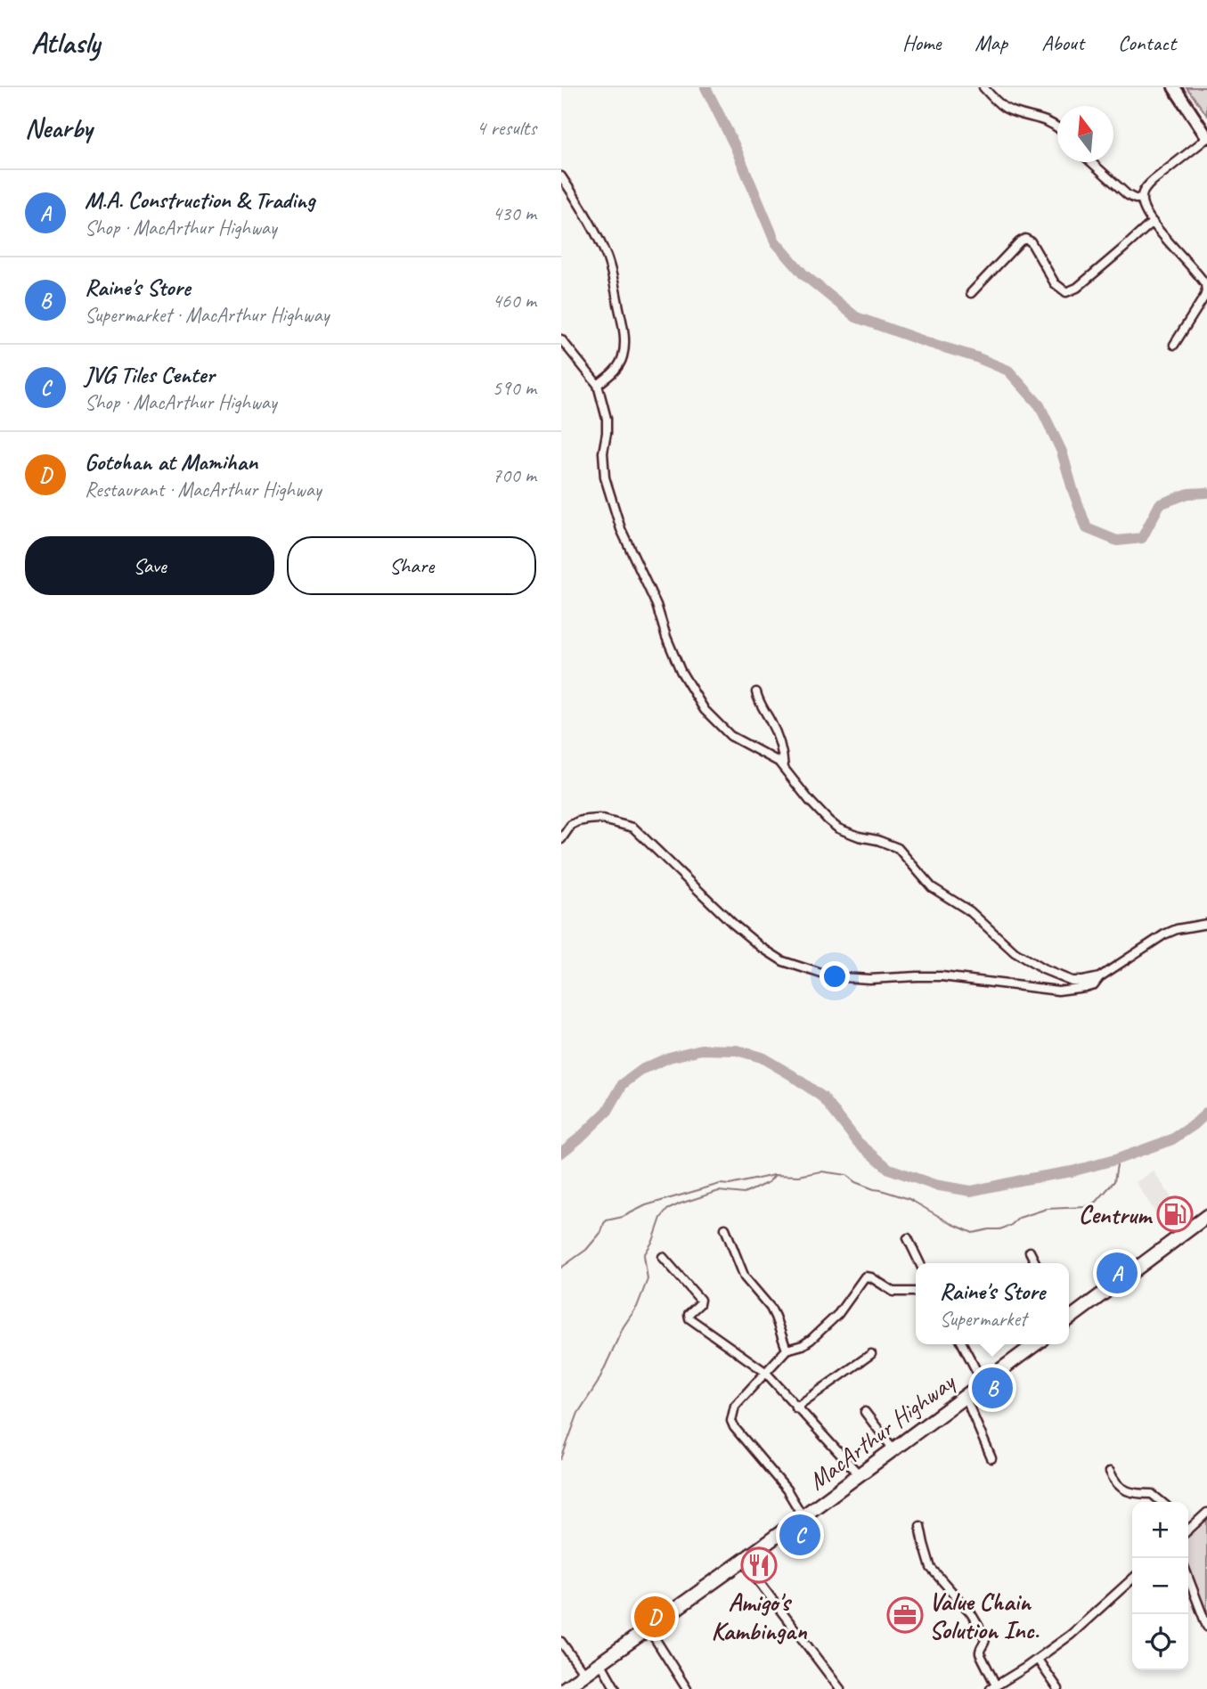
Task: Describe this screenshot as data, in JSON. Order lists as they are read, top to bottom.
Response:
{
  "streets": {
    "highway": ["MacArthur Highway"]
  },
  "places": {
    "fuel station": ["Centrum"],
    "restaurant": ["Amigo's Kambingan"],
    "office": ["Value Chain Solution Inc."]
  },
  "north": "top",
  "page": {
    "header": "Atlasly",
    "nav": [
      "Home",
      "Map",
      "About",
      "Contact"
    ],
    "heading": ["Nearby", "4 results"],
    "list": [
      {
        "mark": "A",
        "name": "M.A. Construction & Trading",
        "note": "Shop · MacArthur Highway",
        "value": "430 m"
      },
      {
        "mark": "B",
        "name": "Raine's Store",
        "note": "Supermarket · MacArthur Highway",
        "value": "460 m"
      },
      {
        "mark": "C",
        "name": "JVG Tiles Center",
        "note": "Shop · MacArthur Highway",
        "value": "590 m"
      },
      {
        "mark": "D",
        "name": "Gotohan at Mamihan",
        "note": "Restaurant · MacArthur Highway",
        "value": "700 m"
      }
    ],
    "buttons": ["Save", "Share"],
    "pins": [
      "A",
      "B",
      "C",
      "D"
    ],
    "popup": ["Raine's Store", "Supermarket"],
    "map_buttons": ["+", "−"]
  }
}
